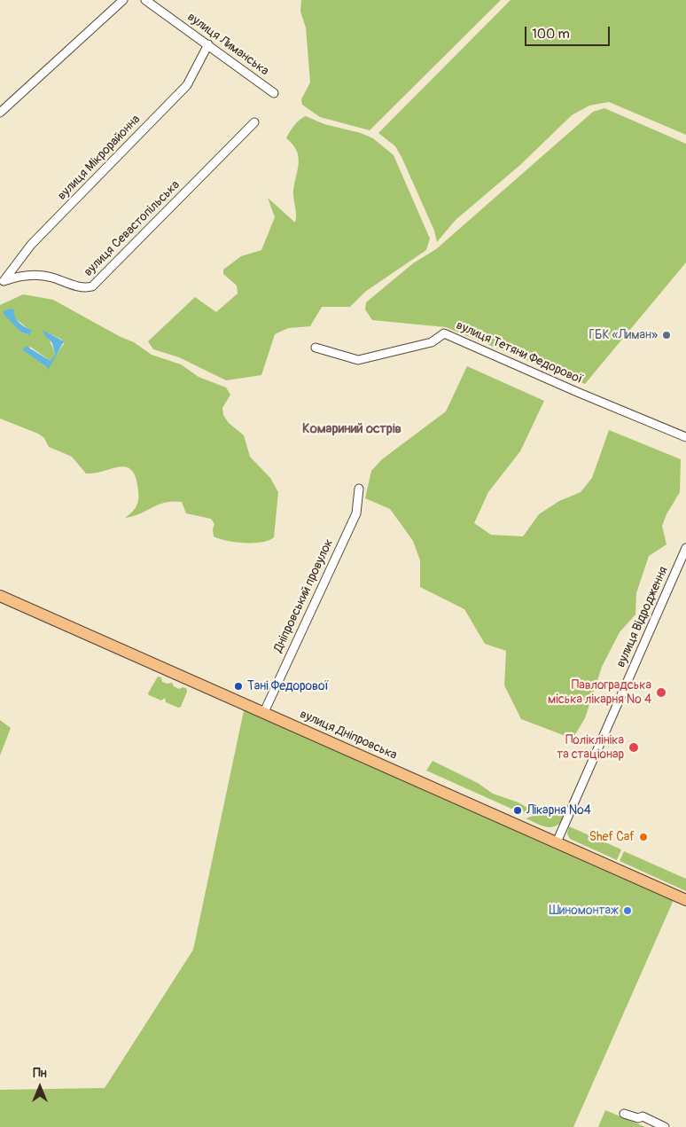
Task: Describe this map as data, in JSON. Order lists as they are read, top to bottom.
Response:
{
  "streets": {
    "highway": ["вулиця Дніпровська"],
    "street": [
      "вулиця Лиманська",
      "вулиця Мікрорайонна",
      "вулиця Севастопільська",
      "вулиця Тетяни Федорової",
      "Дніпровський провулок",
      "вулиця Відродження"
    ]
  },
  "crossings": [
    ["вулиця Лиманська", "вулиця Мікрорайонна"],
    ["вулиця Мікрорайонна", "вулиця Севастопільська"],
    ["Дніпровський провулок", "вулиця Дніпровська"],
    ["вулиця Відродження", "вулиця Дніпровська"]
  ],
  "districts": ["Комариний острів"],
  "places": [
    "ГБК «Лиман»",
    "Тані Федорової",
    "Павлоградська міська лікарня № 4",
    "Поліклініка та стаціонар",
    "Лікарня №4",
    "Shef Caf",
    "Шиномонтаж"
  ],
  "scale_bar": "100 m",
  "north": "top"
}
